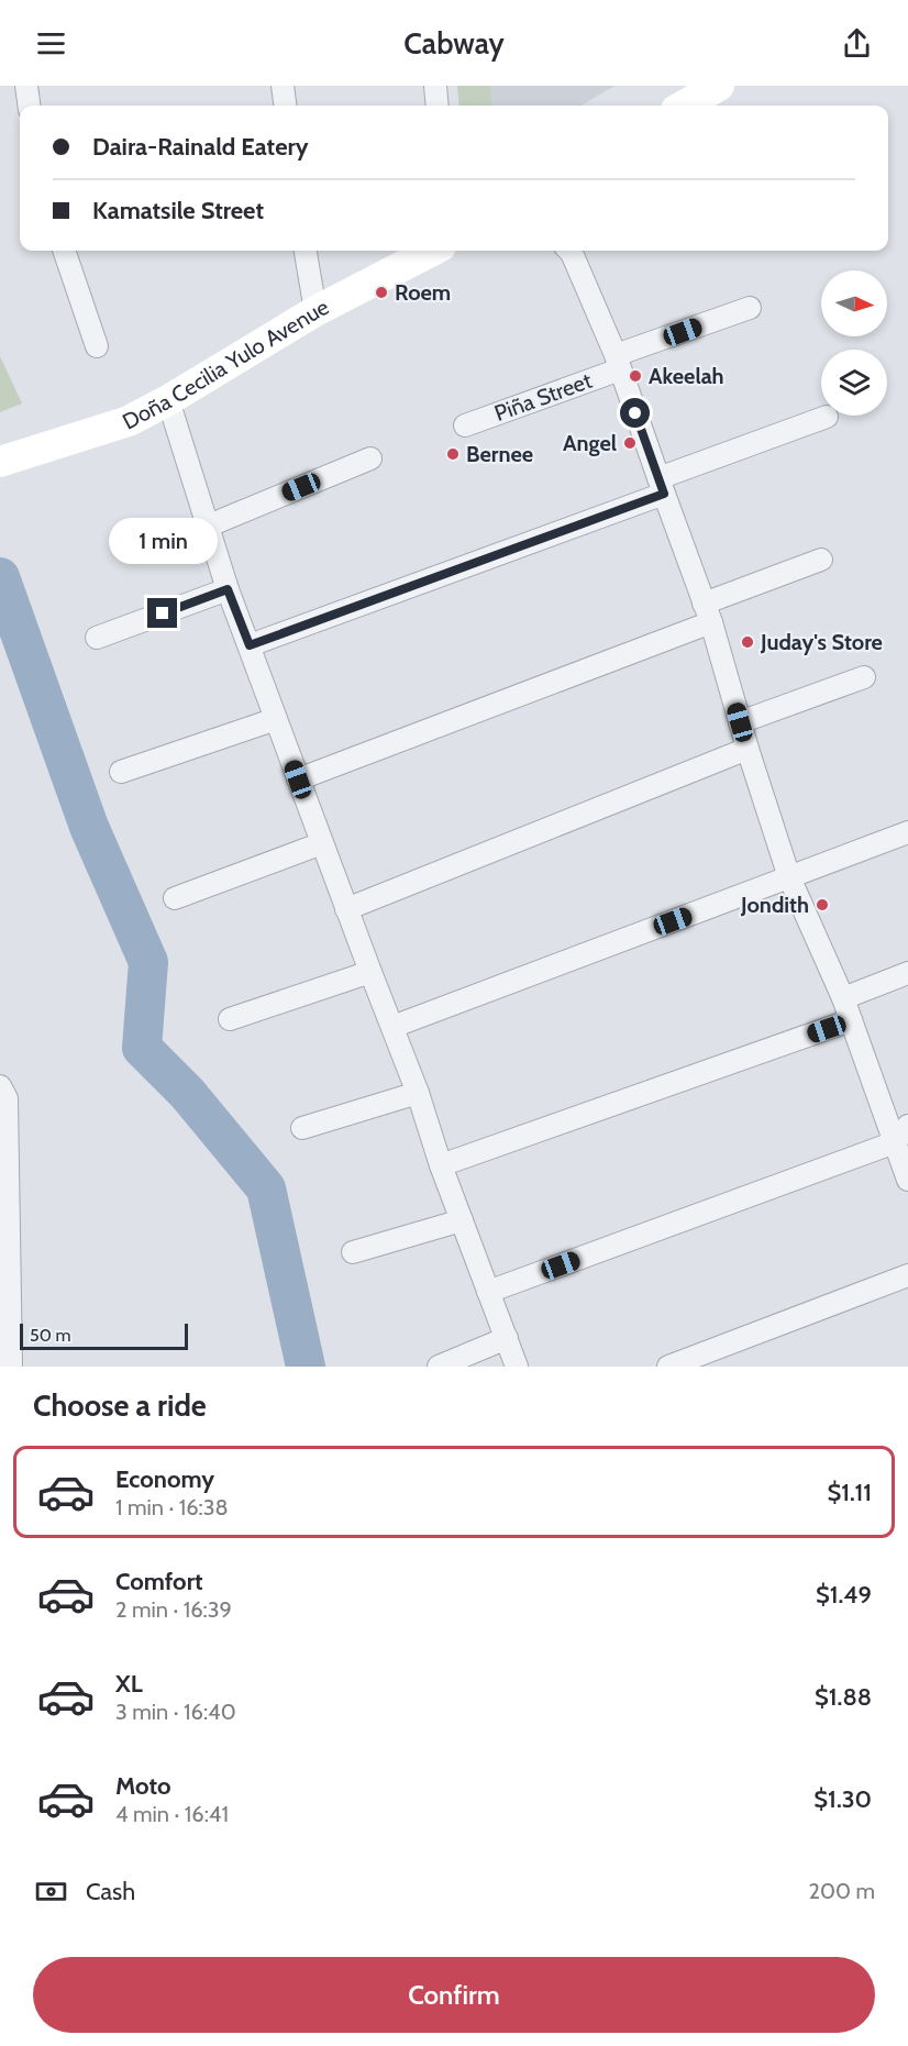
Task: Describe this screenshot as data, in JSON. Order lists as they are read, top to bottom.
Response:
{
  "streets": {
    "main road": ["Doña Cecilia Yulo Avenue"],
    "street": ["Piña Street"]
  },
  "places": [
    "Roem",
    "Akeelah",
    "Angel",
    "Bernee",
    "Juday's Store",
    "Jondith"
  ],
  "scale_bar": "50 m",
  "north": "right",
  "page": {
    "header": "Cabway",
    "banner": ["Daira-Rainald Eatery", "Kamatsile Street"],
    "bubble": "1 min",
    "scale": "50 m",
    "heading": "Choose a ride",
    "list": [
      {
        "name": "Economy",
        "note": "1 min · 16:38",
        "value": "$1.11"
      },
      {
        "name": "Comfort",
        "note": "2 min · 16:39",
        "value": "$1.49"
      },
      {
        "name": "XL",
        "note": "3 min · 16:40",
        "value": "$1.88"
      },
      {
        "name": "Moto",
        "note": "4 min · 16:41",
        "value": "$1.30"
      }
    ],
    "pay": ["Cash", "200 m"],
    "buttons": "Confirm"
  }
}
